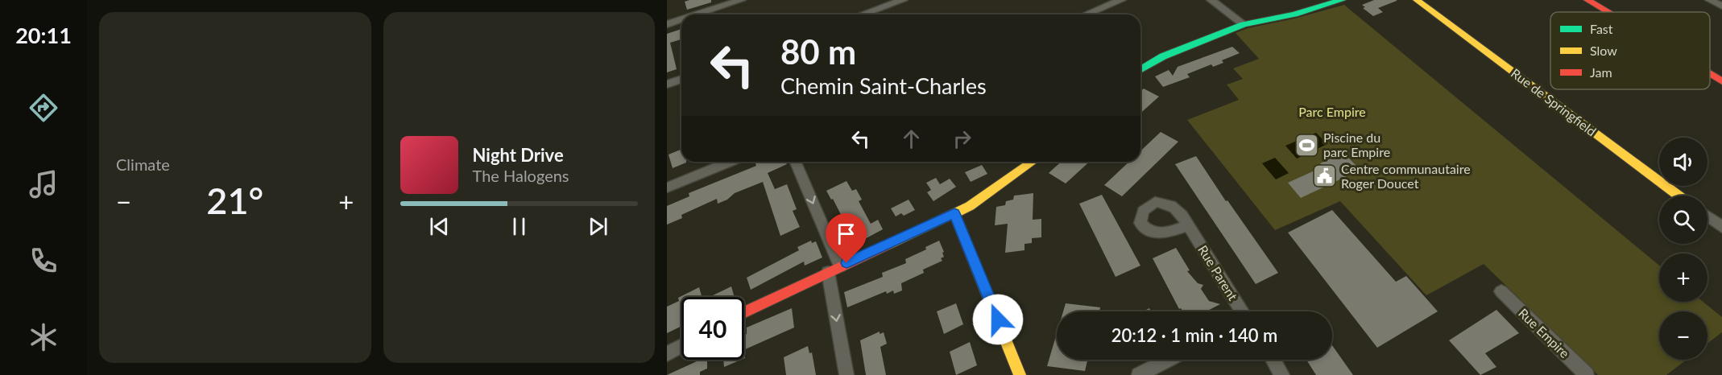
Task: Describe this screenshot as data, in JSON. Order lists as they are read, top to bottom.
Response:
{
  "streets": {
    "street": ["Rue de Springfield", "Rue Parent", "Rue Empire"]
  },
  "parks": ["Parc Empire"],
  "places": {
    "sports": ["Piscine du parc Empire"],
    "public building": ["Centre communautaire Roger Doucet"]
  },
  "legend": ["Fast", "Slow", "Jam"],
  "page": {
    "tabs": "20:11",
    "tile": "Climate",
    "turn": ["80 m", "Chemin Saint-Charles"],
    "song": ["Night Drive", "The Halogens"],
    "map_buttons": ["+", "−"],
    "heat": ["−", "21°", "+"],
    "limit": "40",
    "trip": "20:12 · 1 min · 140 m"
  }
}
